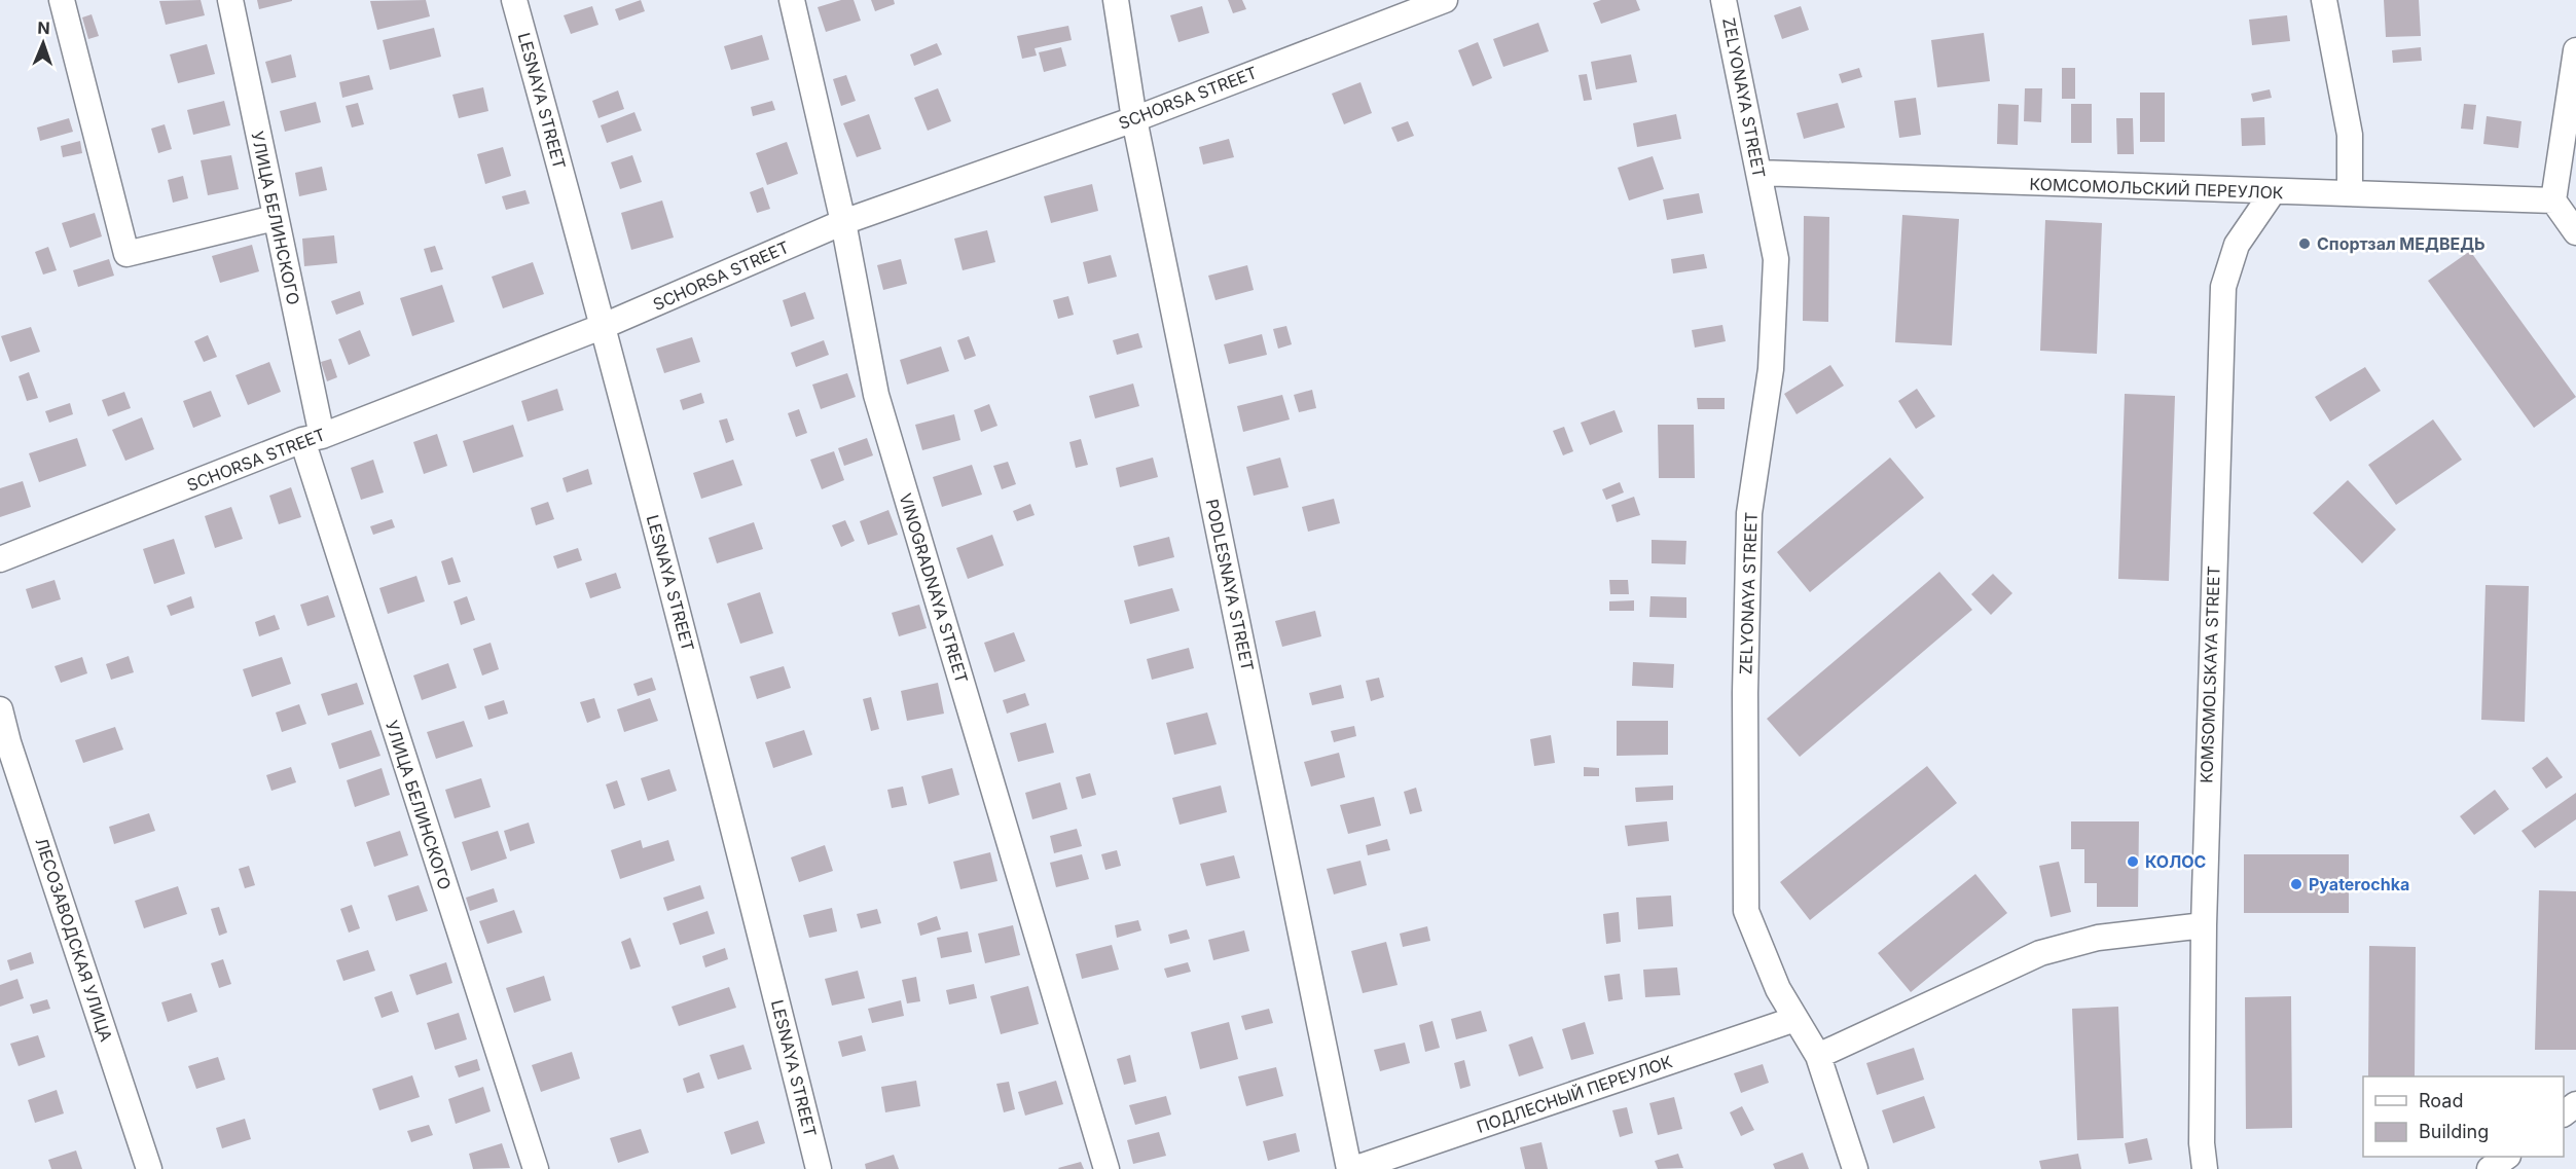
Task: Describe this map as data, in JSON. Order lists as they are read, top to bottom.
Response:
{
  "streets": {
    "street": [
      "SCHORSA STREET",
      "ZELYONAYA STREET",
      "LESNAYA STREET",
      "КОМСОМОЛЬСКИЙ ПЕРЕУЛОК",
      "УЛИЦА БЕЛИНСКОГО",
      "PODLESNAYA STREET",
      "VINOGRADNAYA STREET",
      "KOMSOMOLSKAYA STREET",
      "ЛЕСОЗАВОДСКАЯ УЛИЦА",
      "ПОДЛЕСНЫЙ ПЕРЕУЛОК"
    ]
  },
  "crossings": [
    ["SCHORSA STREET", "LESNAYA STREET"],
    ["SCHORSA STREET", "УЛИЦА БЕЛИНСКОГО"],
    ["SCHORSA STREET", "PODLESNAYA STREET"],
    ["SCHORSA STREET", "VINOGRADNAYA STREET"],
    ["ZELYONAYA STREET", "КОМСОМОЛЬСКИЙ ПЕРЕУЛОК"],
    ["ZELYONAYA STREET", "ПОДЛЕСНЫЙ ПЕРЕУЛОК"],
    ["КОМСОМОЛЬСКИЙ ПЕРЕУЛОК", "KOMSOMOLSKAYA STREET"],
    ["PODLESNAYA STREET", "ПОДЛЕСНЫЙ ПЕРЕУЛОК"]
  ],
  "places": ["Спортзал МЕДВЕДЬ", "КОЛОС", "Pyaterochka"],
  "legend": ["Road", "Building"],
  "north": "top"
}
